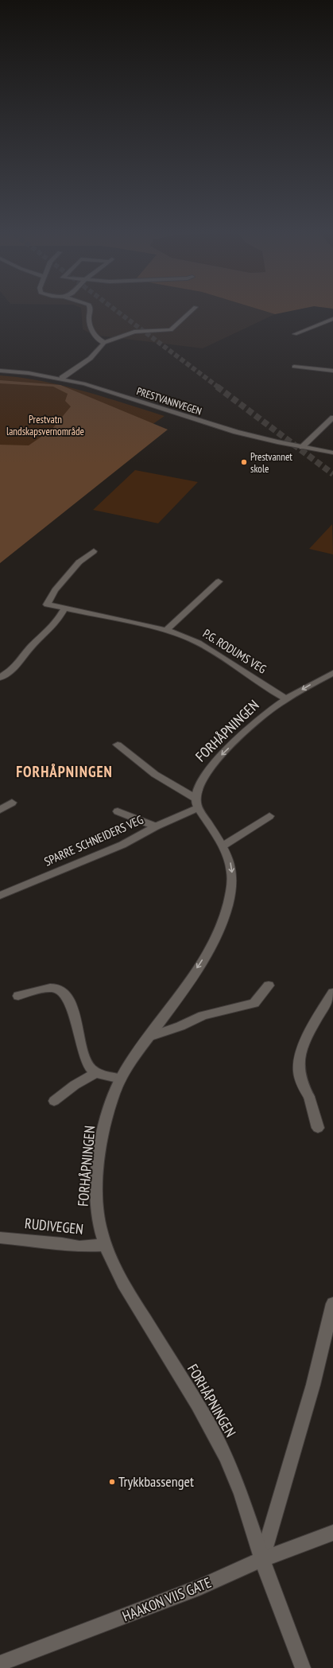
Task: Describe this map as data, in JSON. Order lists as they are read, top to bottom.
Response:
{
  "streets": {
    "street": [
      "PRESTVANNVEGEN",
      "P.G. RODUMS VEG",
      "FORHÅPNINGEN",
      "SPARRE SCHNEIDERS VEG",
      "RUDIVEGEN",
      "HAAKON VIIS GATE"
    ]
  },
  "crossings": [
    ["P.G. RODUMS VEG", "FORHÅPNINGEN"],
    ["FORHÅPNINGEN", "SPARRE SCHNEIDERS VEG"],
    ["FORHÅPNINGEN", "RUDIVEGEN"],
    ["FORHÅPNINGEN", "HAAKON VIIS GATE"]
  ],
  "districts": ["FORHÅPNINGEN"],
  "parks": ["Prestvatn landskapsvernområde"],
  "places": ["Prestvannet skole", "Trykkbassenget"]
}
